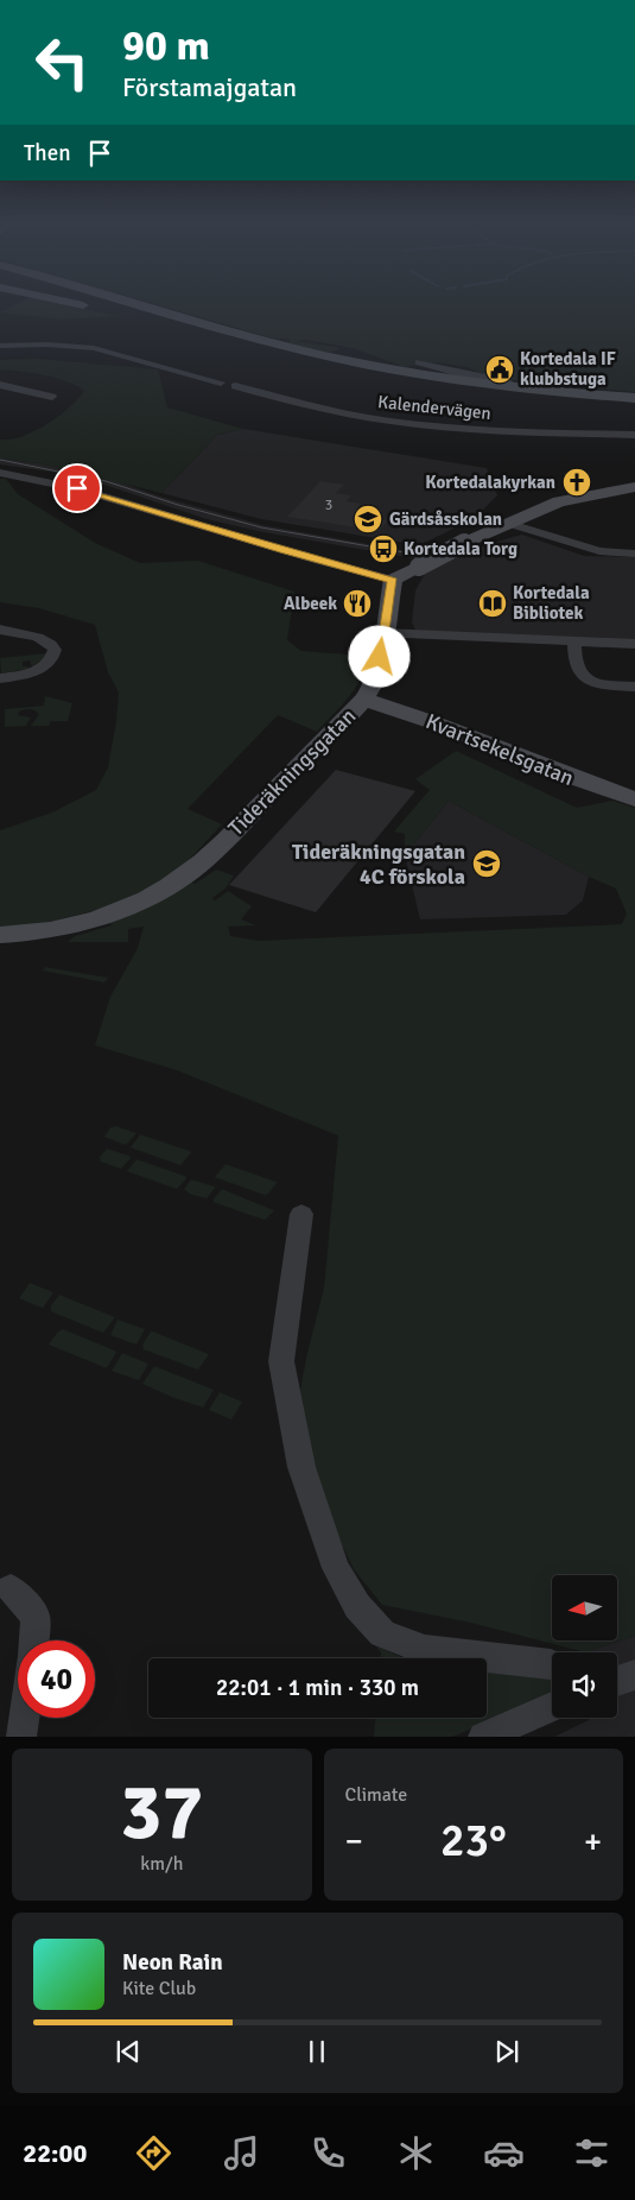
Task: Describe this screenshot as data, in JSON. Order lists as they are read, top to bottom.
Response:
{
  "streets": {
    "main road": ["Kvartsekelsgatan", "Tideräkningsgatan"],
    "street": ["Kalendervägen"]
  },
  "crossings": [
    ["Kvartsekelsgatan", "Tideräkningsgatan"]
  ],
  "places": {
    "public building": ["Kortedala IF klubbstuga"],
    "church": ["Kortedalakyrkan"],
    "school or university": ["Gärdsåsskolan", "Tideräkningsgatan 4C förskola"],
    "bus stop": ["Kortedala Torg"],
    "restaurant": ["Albeek"],
    "library": ["Kortedala Bibliotek"]
  },
  "house_numbers": ["3"],
  "north": "left",
  "page": {
    "turn": ["90 m", "Förstamajgatan"],
    "then": "Then",
    "limit": "40",
    "trip": "22:01 · 1 min · 330 m",
    "tile": [
      ["37", "km/h"],
      "Climate"
    ],
    "heat": ["−", "23°", "+"],
    "song": ["Neon Rain", "Kite Club"],
    "tabs": "22:00"
  }
}
